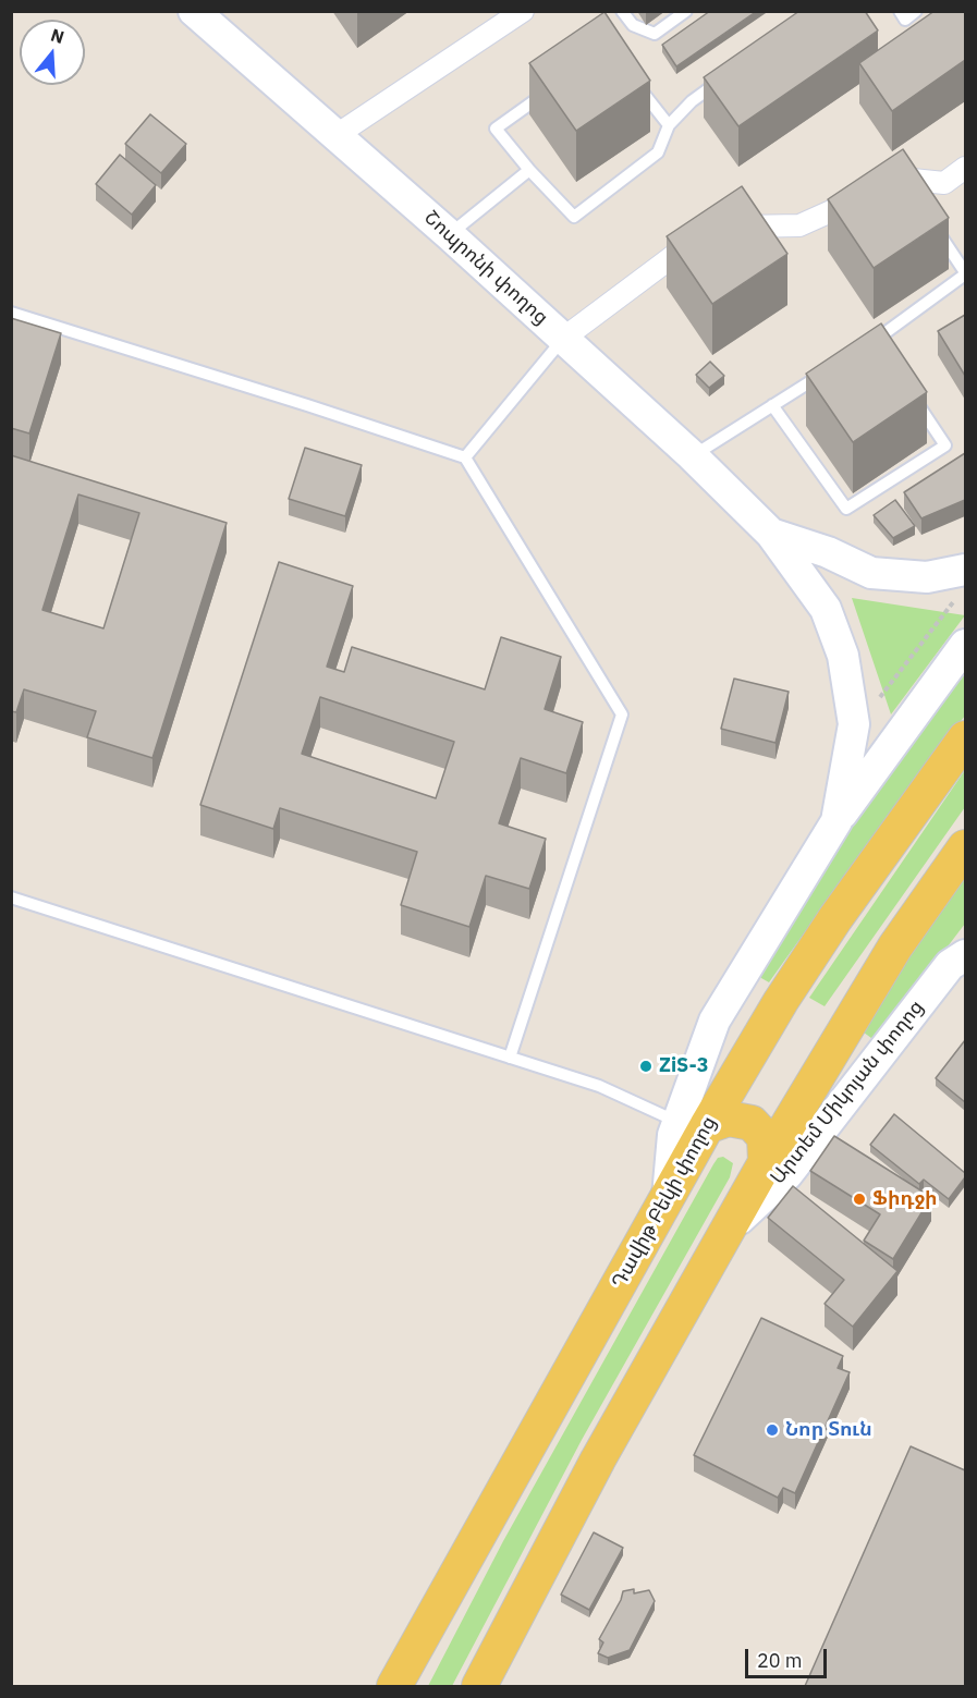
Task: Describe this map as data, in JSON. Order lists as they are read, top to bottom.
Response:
{
  "streets": {
    "main road": ["Շոպրոնի փողոց", "Արտեմ Միկոյան փողոց", "Դավիթ Բեկի փողոց"]
  },
  "places": ["ZiS-3", "Ֆիդջի", "Նոր Տուն"],
  "scale_bar": "20 m",
  "north": "top"
}
